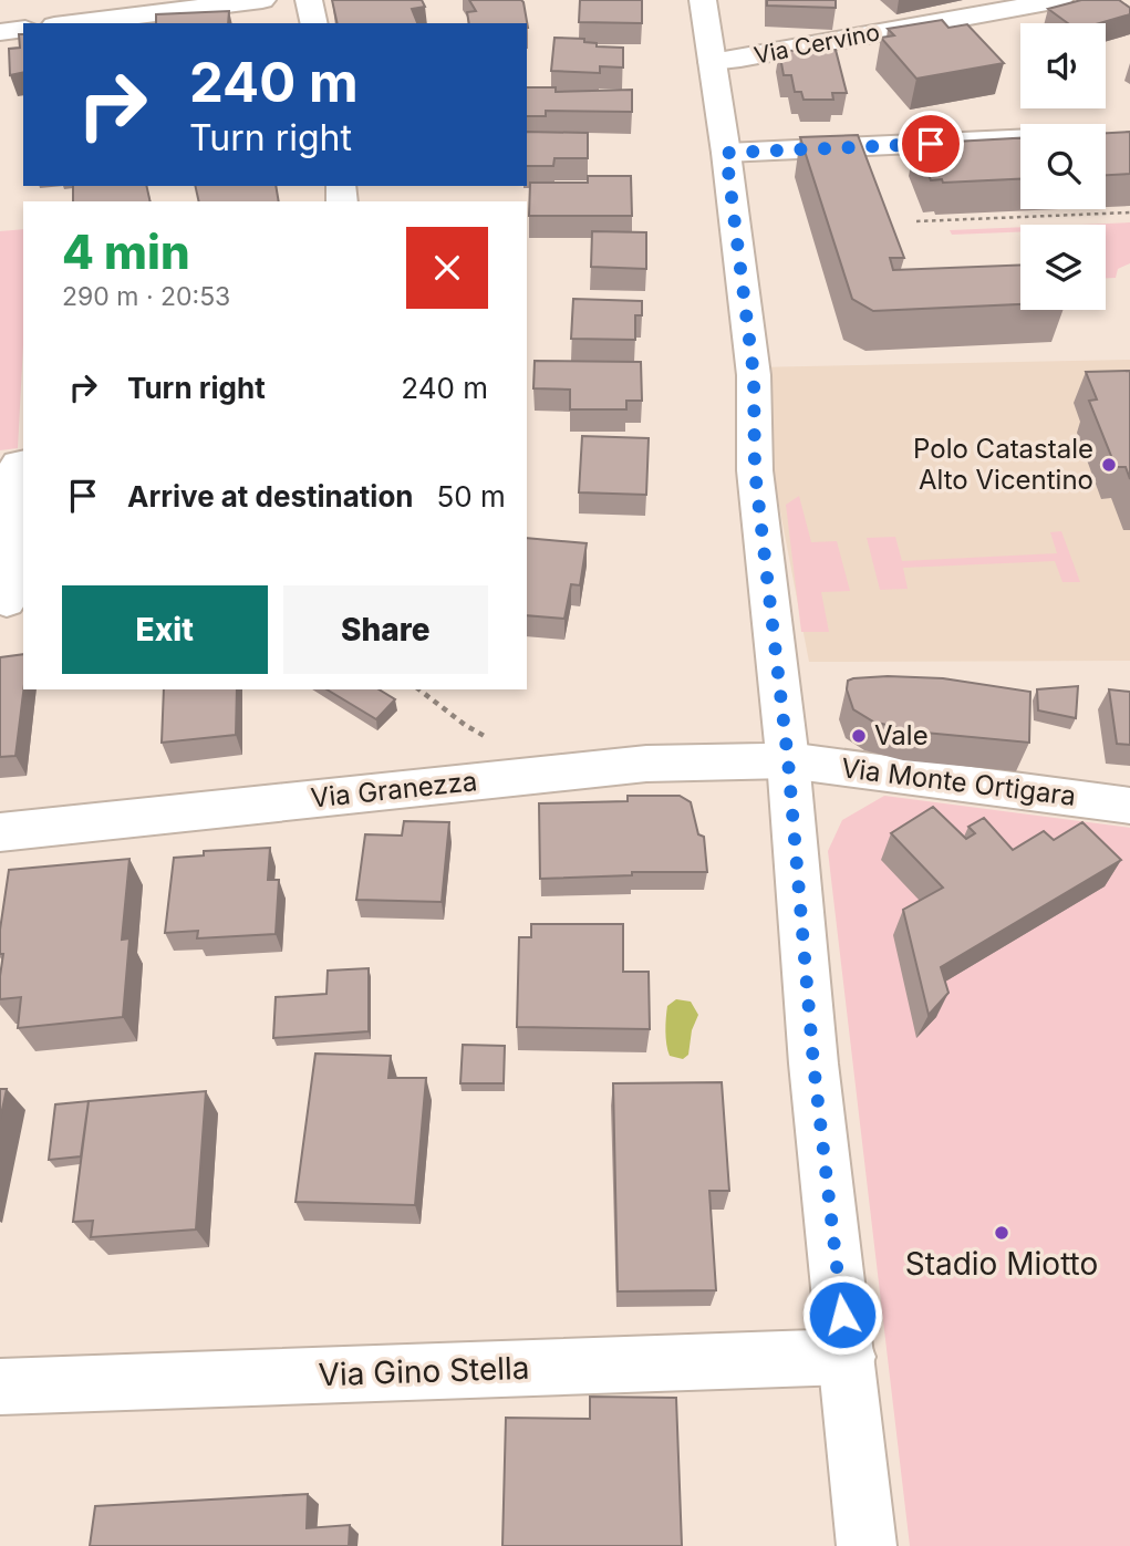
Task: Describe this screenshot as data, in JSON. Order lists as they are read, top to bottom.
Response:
{
  "streets": {
    "street": [
      "Via Cervino",
      "Via Monte Ortigara",
      "Via Granezza",
      "Via Gino Stella"
    ]
  },
  "crossings": [
    ["Via Monte Ortigara", "Via Granezza"]
  ],
  "places": ["Polo Catastale Alto Vicentino", "Vale", "Stadio Miotto"],
  "page": {
    "turn": ["240 m", "Turn right"],
    "heading": ["4 min", "290 m · 20:53"],
    "list": [
      {
        "name": "Turn right",
        "value": "240 m"
      },
      {
        "name": "Arrive at destination",
        "value": "50 m"
      }
    ],
    "buttons": ["Exit", "Share"]
  }
}
